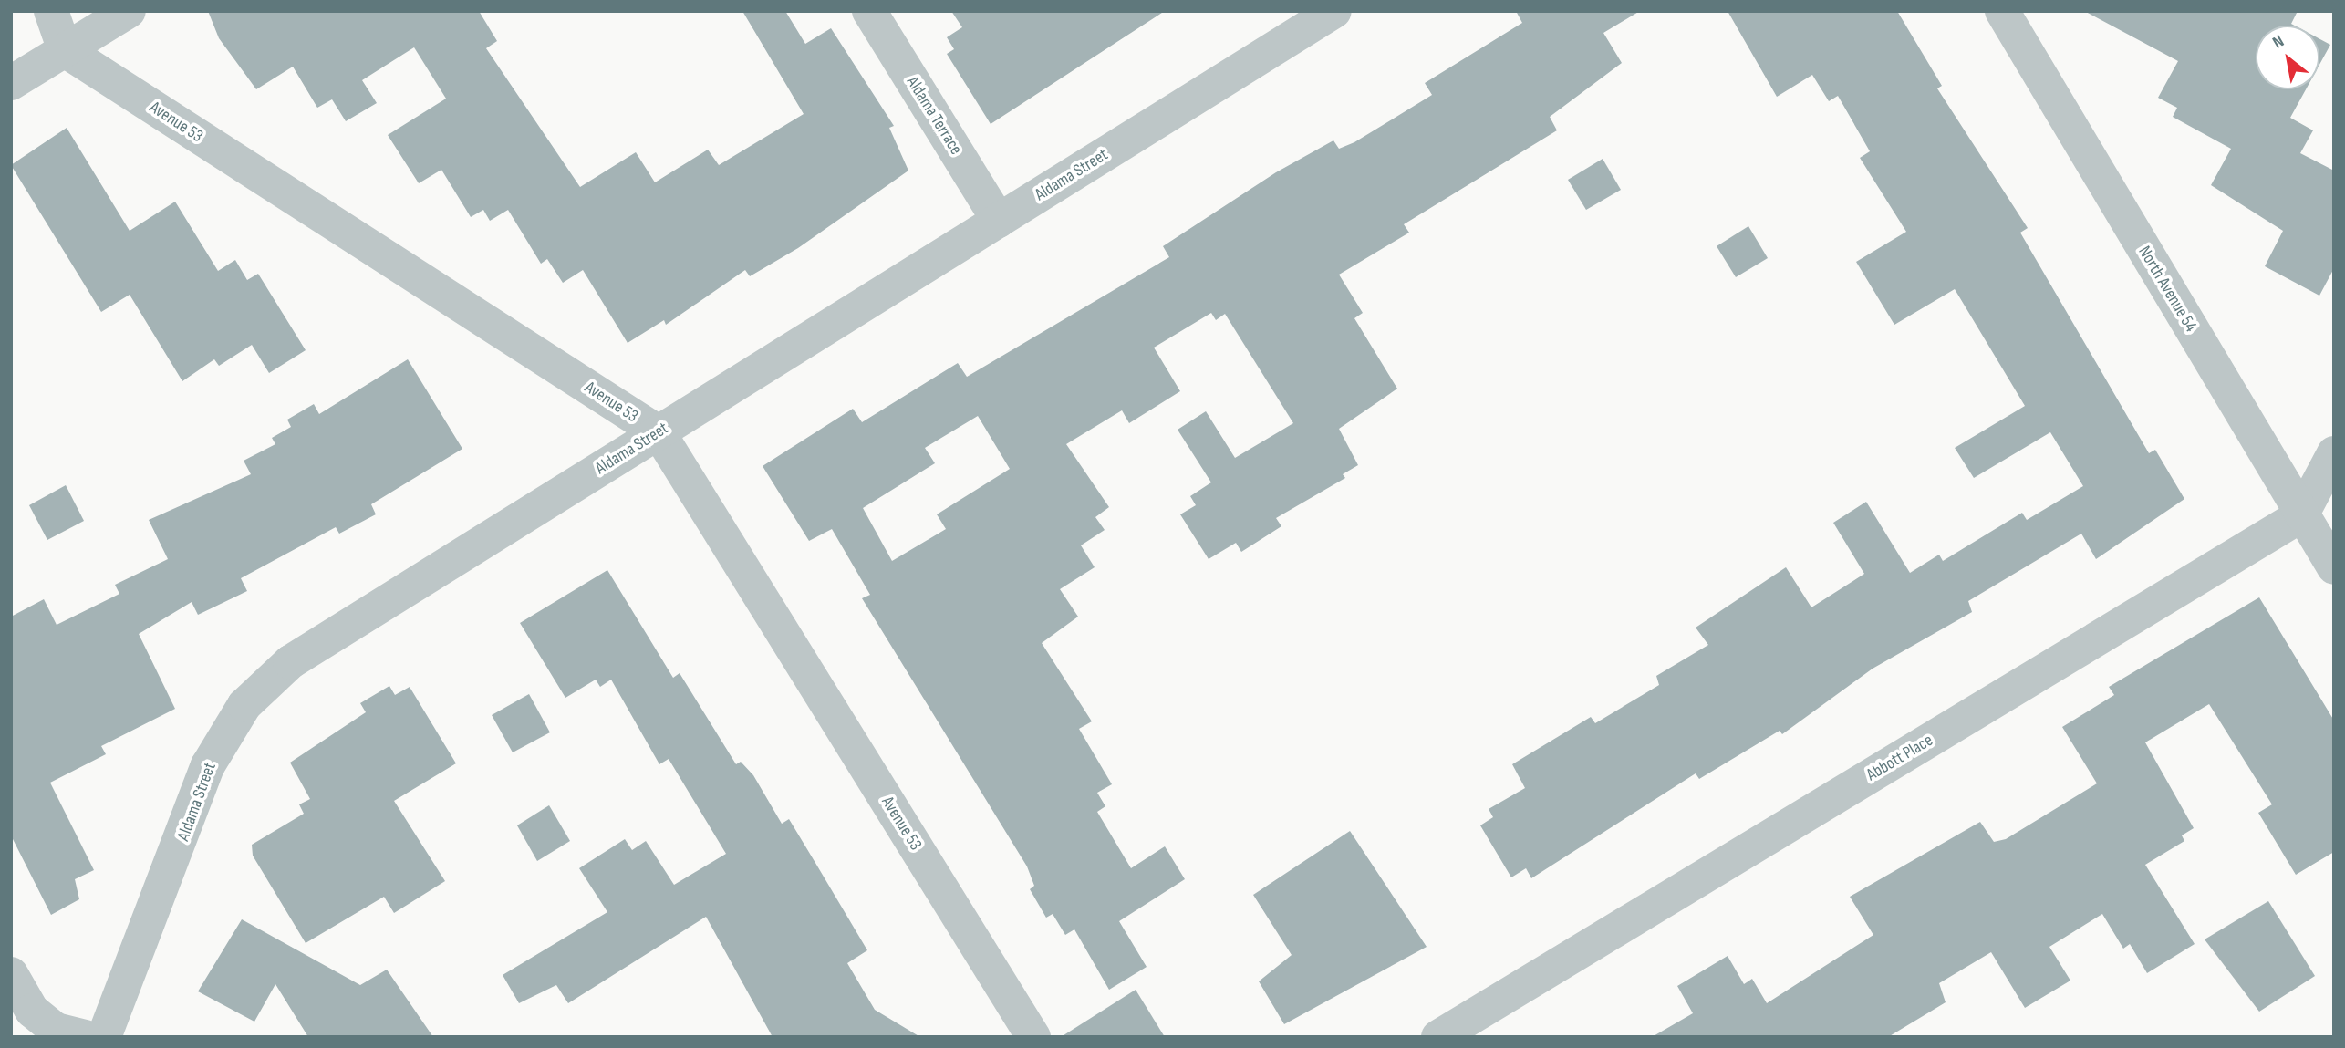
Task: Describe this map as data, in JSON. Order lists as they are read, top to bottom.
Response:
{
  "streets": {
    "street": [
      "Aldama Terrace",
      "Avenue 53",
      "Aldama Street",
      "North Avenue 54",
      "Abbott Place"
    ]
  },
  "crossings": [
    ["Aldama Terrace", "Aldama Street"],
    ["Avenue 53", "Aldama Street"],
    ["North Avenue 54", "Abbott Place"]
  ],
  "north": "top left"
}
